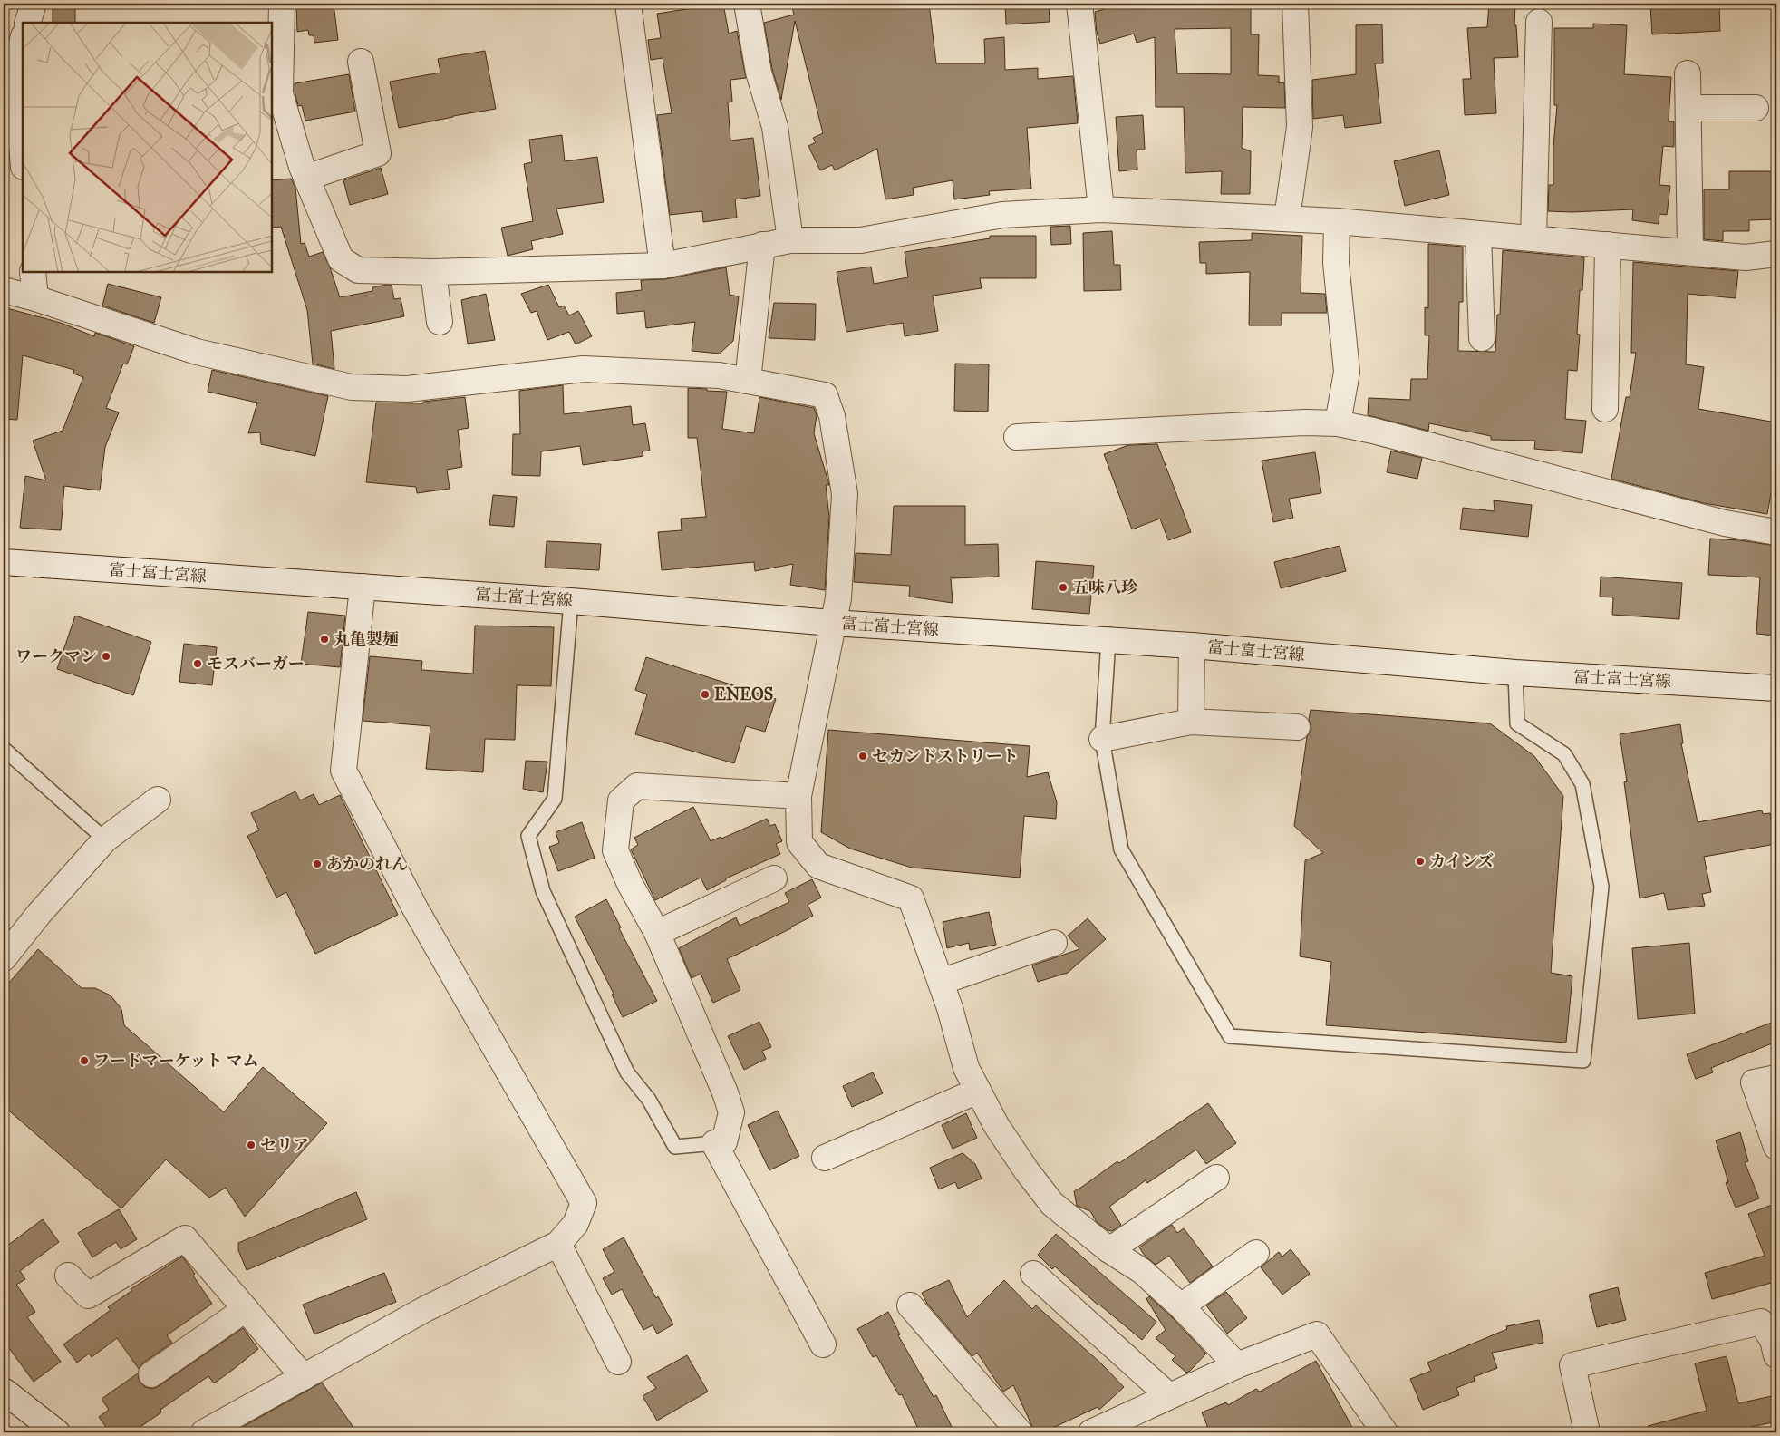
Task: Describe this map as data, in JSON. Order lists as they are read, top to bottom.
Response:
{
  "streets": {
    "street": ["富士富士宮線"]
  },
  "places": [
    "五味八珍",
    "丸亀製麺",
    "ワークマン",
    "モスバーガー",
    "ENEOS",
    "セカンドストリート",
    "カインズ",
    "あかのれん",
    "フードマーケット マム",
    "セリア"
  ]
}
